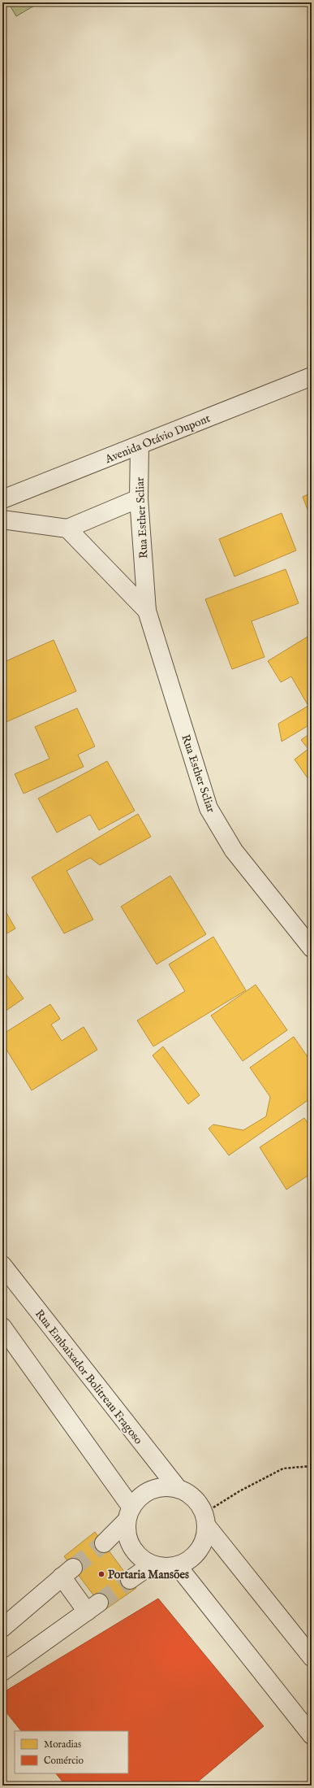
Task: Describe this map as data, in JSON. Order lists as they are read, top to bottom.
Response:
{
  "streets": {
    "street": ["Avenida Otávio Dupont", "Rua Esther Scliar", "Rua Embaixador Bolitreau Fragoso"]
  },
  "crossings": [
    ["Avenida Otávio Dupont", "Rua Esther Scliar"]
  ],
  "places": ["Portaria Mansões"],
  "legend": ["Moradias", "Comércio"]
}
